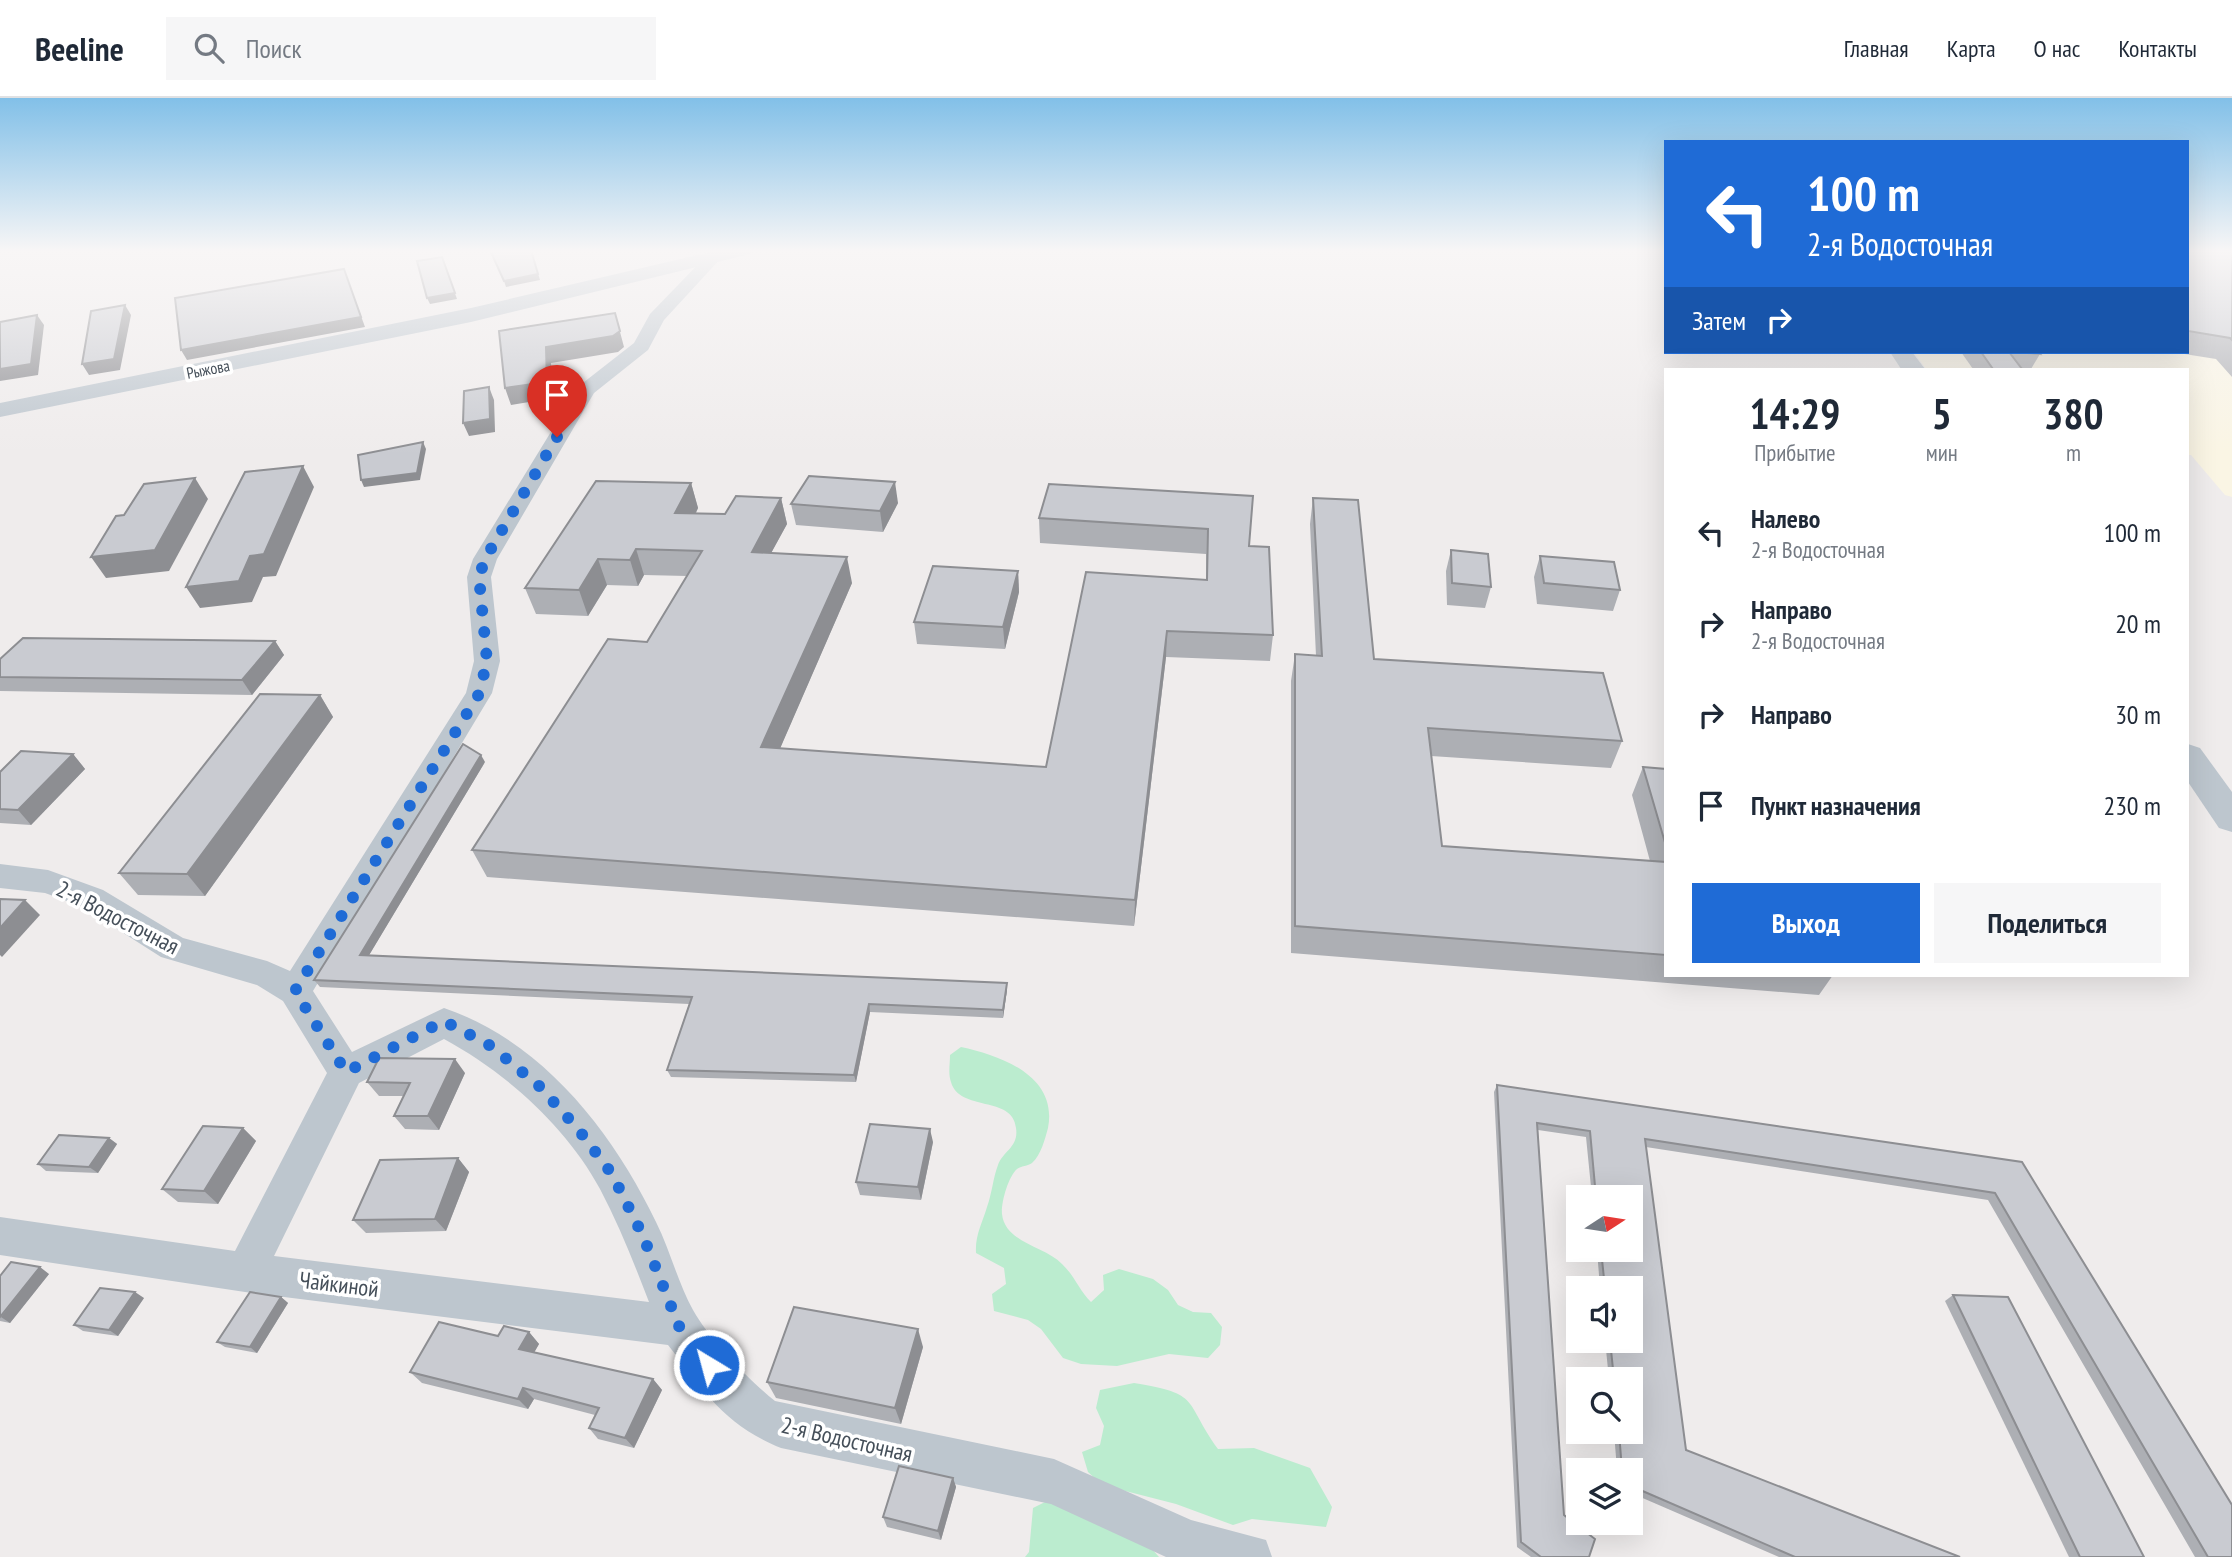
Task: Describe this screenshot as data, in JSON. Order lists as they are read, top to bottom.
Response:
{
  "streets": {
    "street": ["Рыжова", "2-я Водосточная", "Чайкиной"]
  },
  "crossings": [
    ["2-я Водосточная", "Чайкиной"]
  ],
  "north": "right",
  "page": {
    "header": "Beeline",
    "search": "Поиск",
    "nav": [
      "Главная",
      "Карта",
      "О нас",
      "Контакты"
    ],
    "turn": ["100 m", "2-я Водосточная"],
    "then": "Затем",
    "eta": [
      "14:29",
      "Прибытие",
      "5",
      "мин",
      "380",
      "m"
    ],
    "list": [
      {
        "name": "Налево",
        "note": "2-я Водосточная",
        "value": "100 m"
      },
      {
        "name": "Направо",
        "note": "2-я Водосточная",
        "value": "20 m"
      },
      {
        "name": "Направо",
        "value": "30 m"
      },
      {
        "name": "Пункт назначения",
        "value": "230 m"
      }
    ],
    "buttons": ["Выход", "Поделиться"]
  }
}
